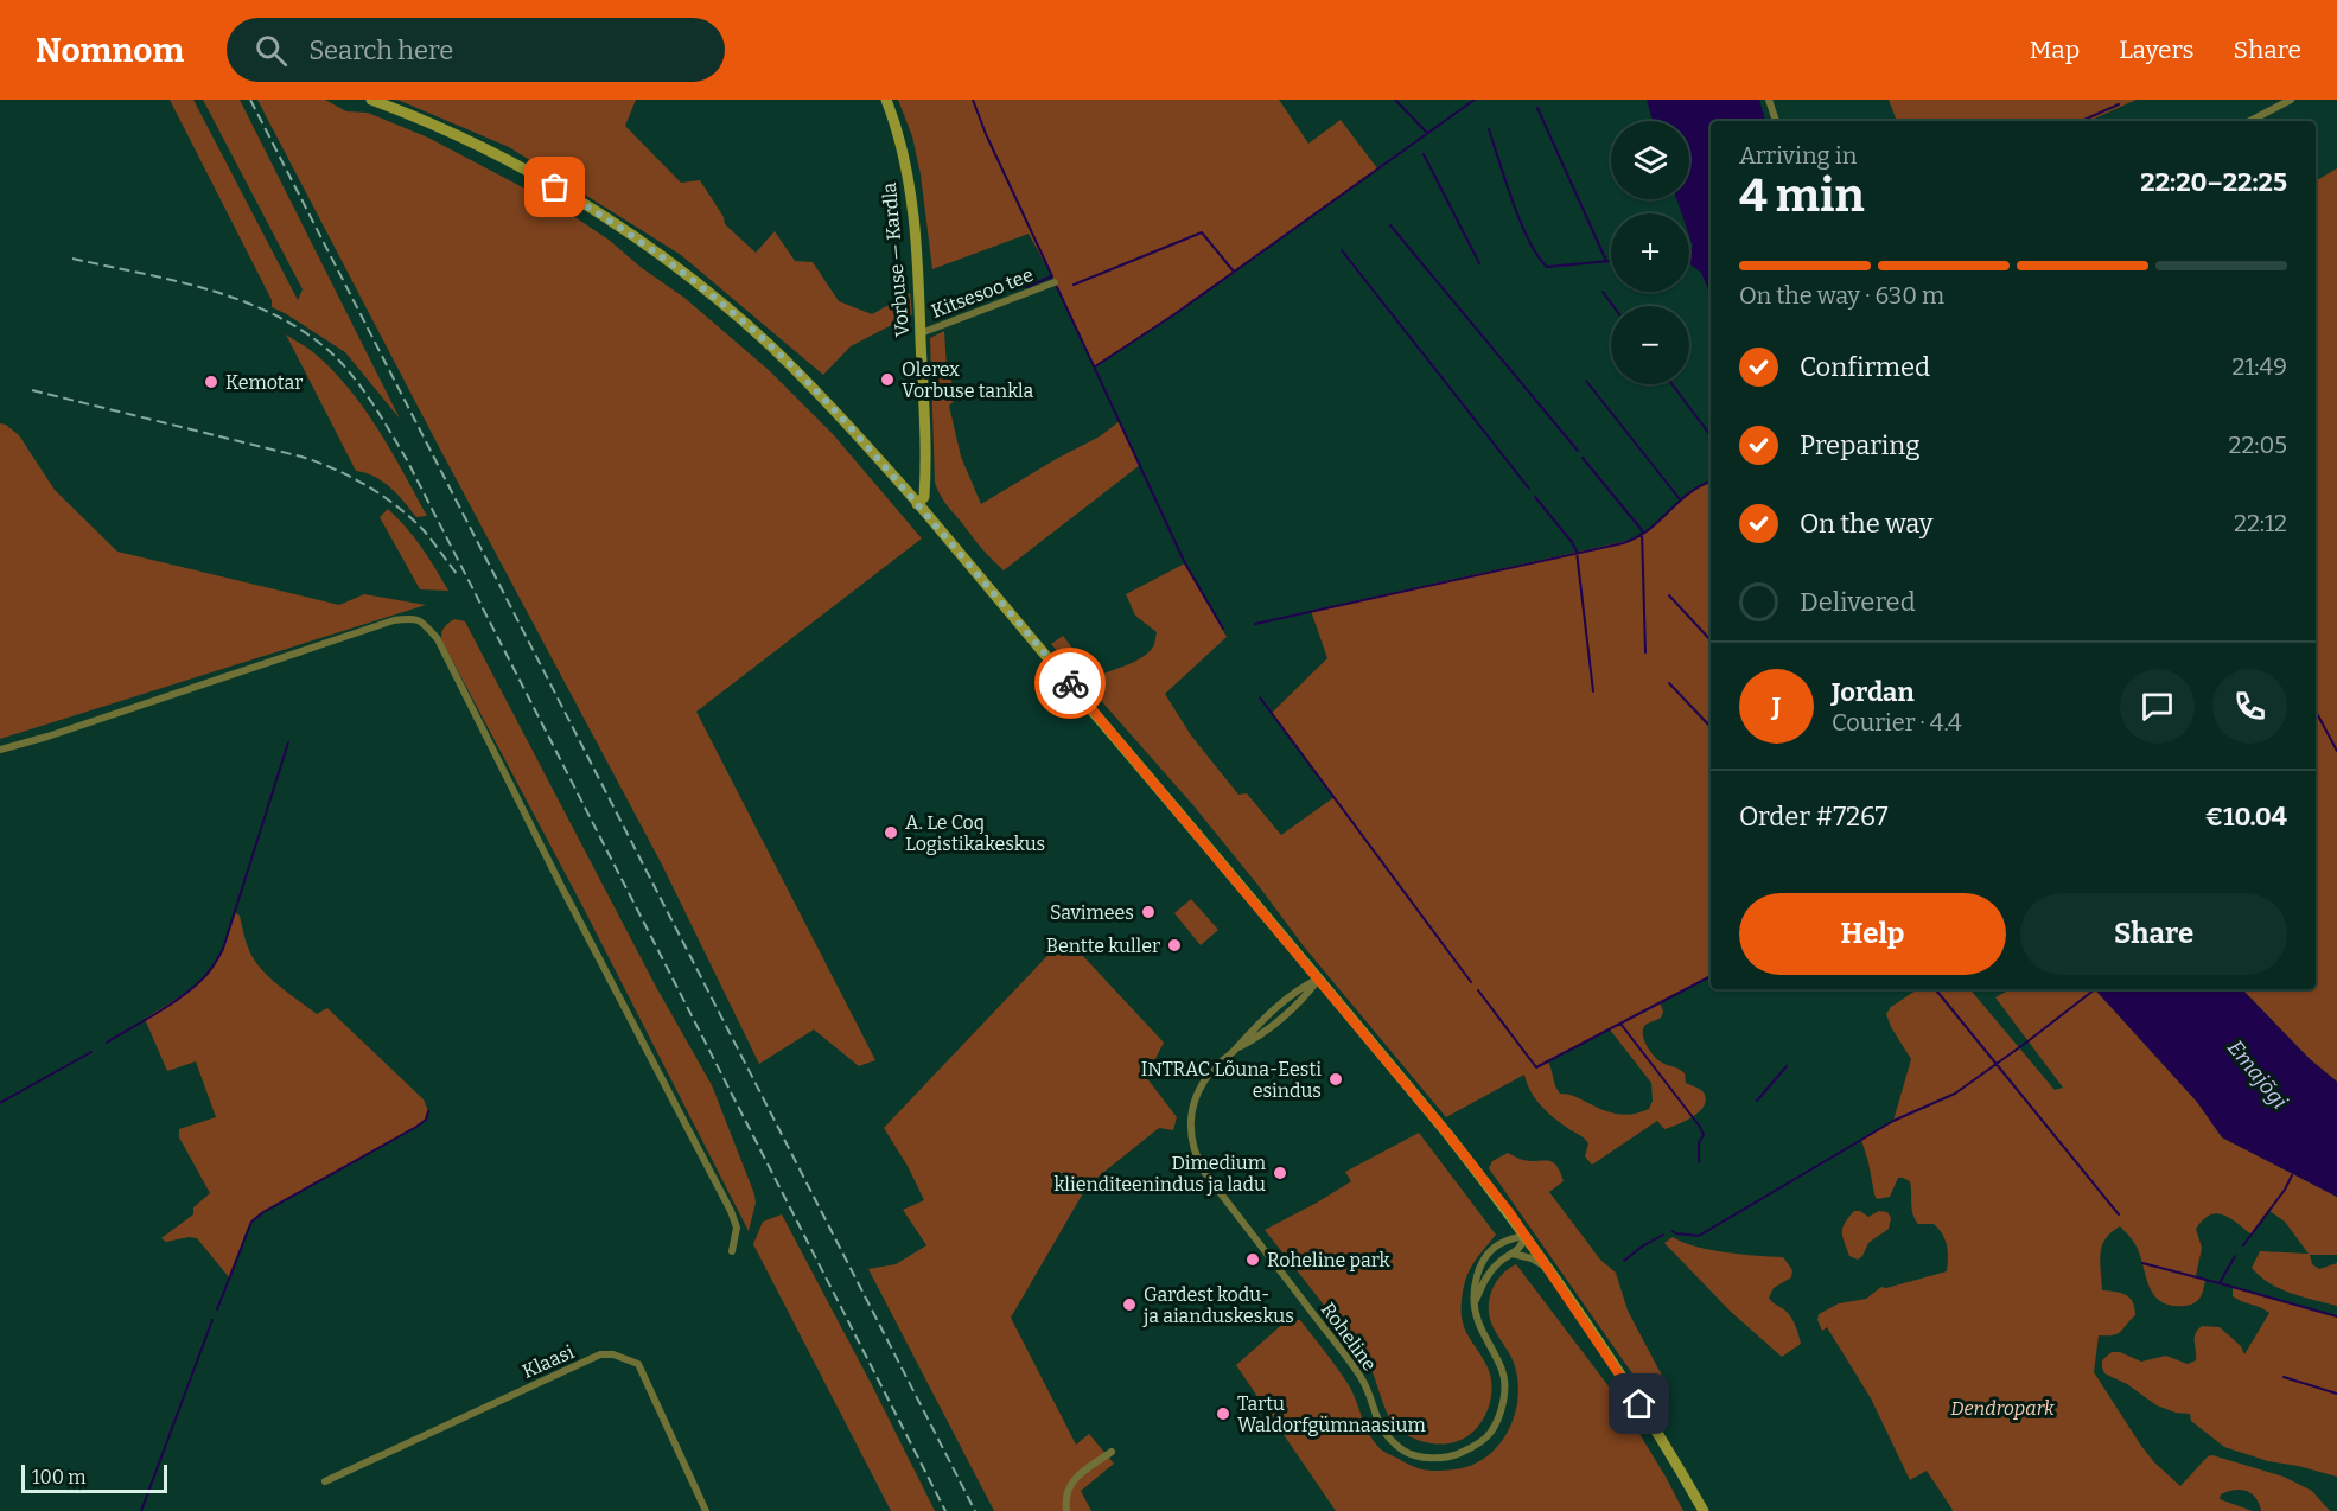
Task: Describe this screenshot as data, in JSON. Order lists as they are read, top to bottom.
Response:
{
  "streets": {
    "main road": ["Vorbuse — Kardla"],
    "street": ["Kitsesoo tee", "Roheline", "Klaasi"]
  },
  "crossings": [
    ["Vorbuse — Kardla", "Kitsesoo tee"]
  ],
  "water": ["Emajõgi"],
  "parks": ["Dendropark"],
  "places": [
    "Olerex Vorbuse tankla",
    "Kemotar",
    "A. Le Coq Logistikakeskus",
    "Savimees",
    "Bentte kuller",
    "INTRAC Lõuna-Eesti esindus",
    "Dimedium klienditeenindus ja ladu",
    "Roheline park",
    "Gardest kodu- ja aianduskeskus",
    "Tartu Waldorfgümnaasium"
  ],
  "scale_bar": "100 m",
  "page": {
    "header": "Nomnom",
    "search": "Search here",
    "nav": ["Map", "Layers", "Share"],
    "map_buttons": ["+", "−"],
    "heading": ["4 min", "Arriving in", "22:20–22:25"],
    "panel": [
      "Jordan",
      "Courier · 4.4",
      "Order #7267",
      "€10.04"
    ],
    "bar": "On the way · 630 m",
    "list": [
      ["Confirmed", "21:49"],
      ["Preparing", "22:05"],
      ["On the way", "22:12"],
      "Delivered"
    ],
    "round": "J",
    "buttons": ["Help", "Share"],
    "scale": "100 m"
  }
}
